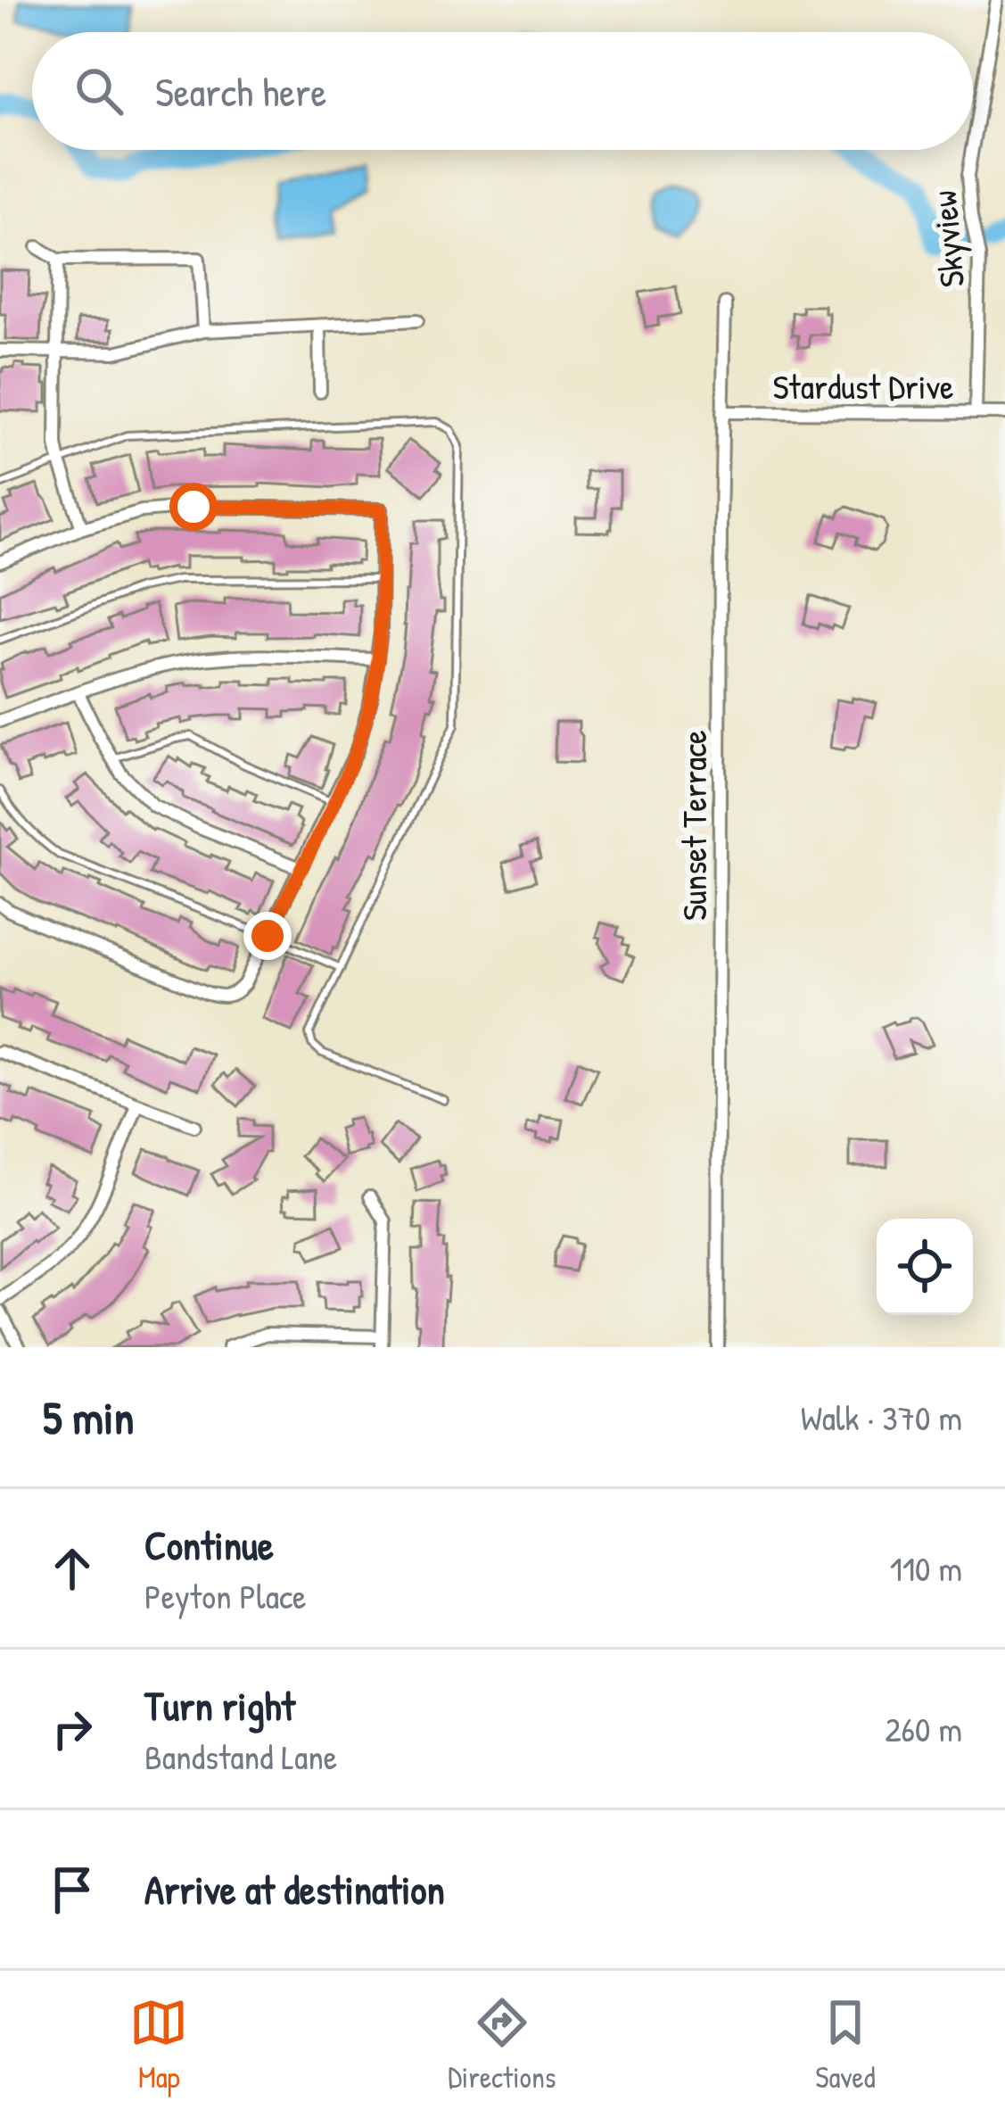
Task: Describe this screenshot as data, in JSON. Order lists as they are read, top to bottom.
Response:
{
  "streets": {
    "street": ["Skyview", "Stardust Drive", "Sunset Terrace"]
  },
  "crossings": [
    ["Skyview", "Stardust Drive"],
    ["Stardust Drive", "Sunset Terrace"]
  ],
  "page": {
    "search": "Search here",
    "heading": ["5 min", "Walk · 370 m"],
    "list": [
      ["Continue", "Peyton Place", "110 m"],
      ["Turn right", "Bandstand Lane", "260 m"],
      "Arrive at destination"
    ],
    "nav": ["Map", "Directions", "Saved"]
  }
}
